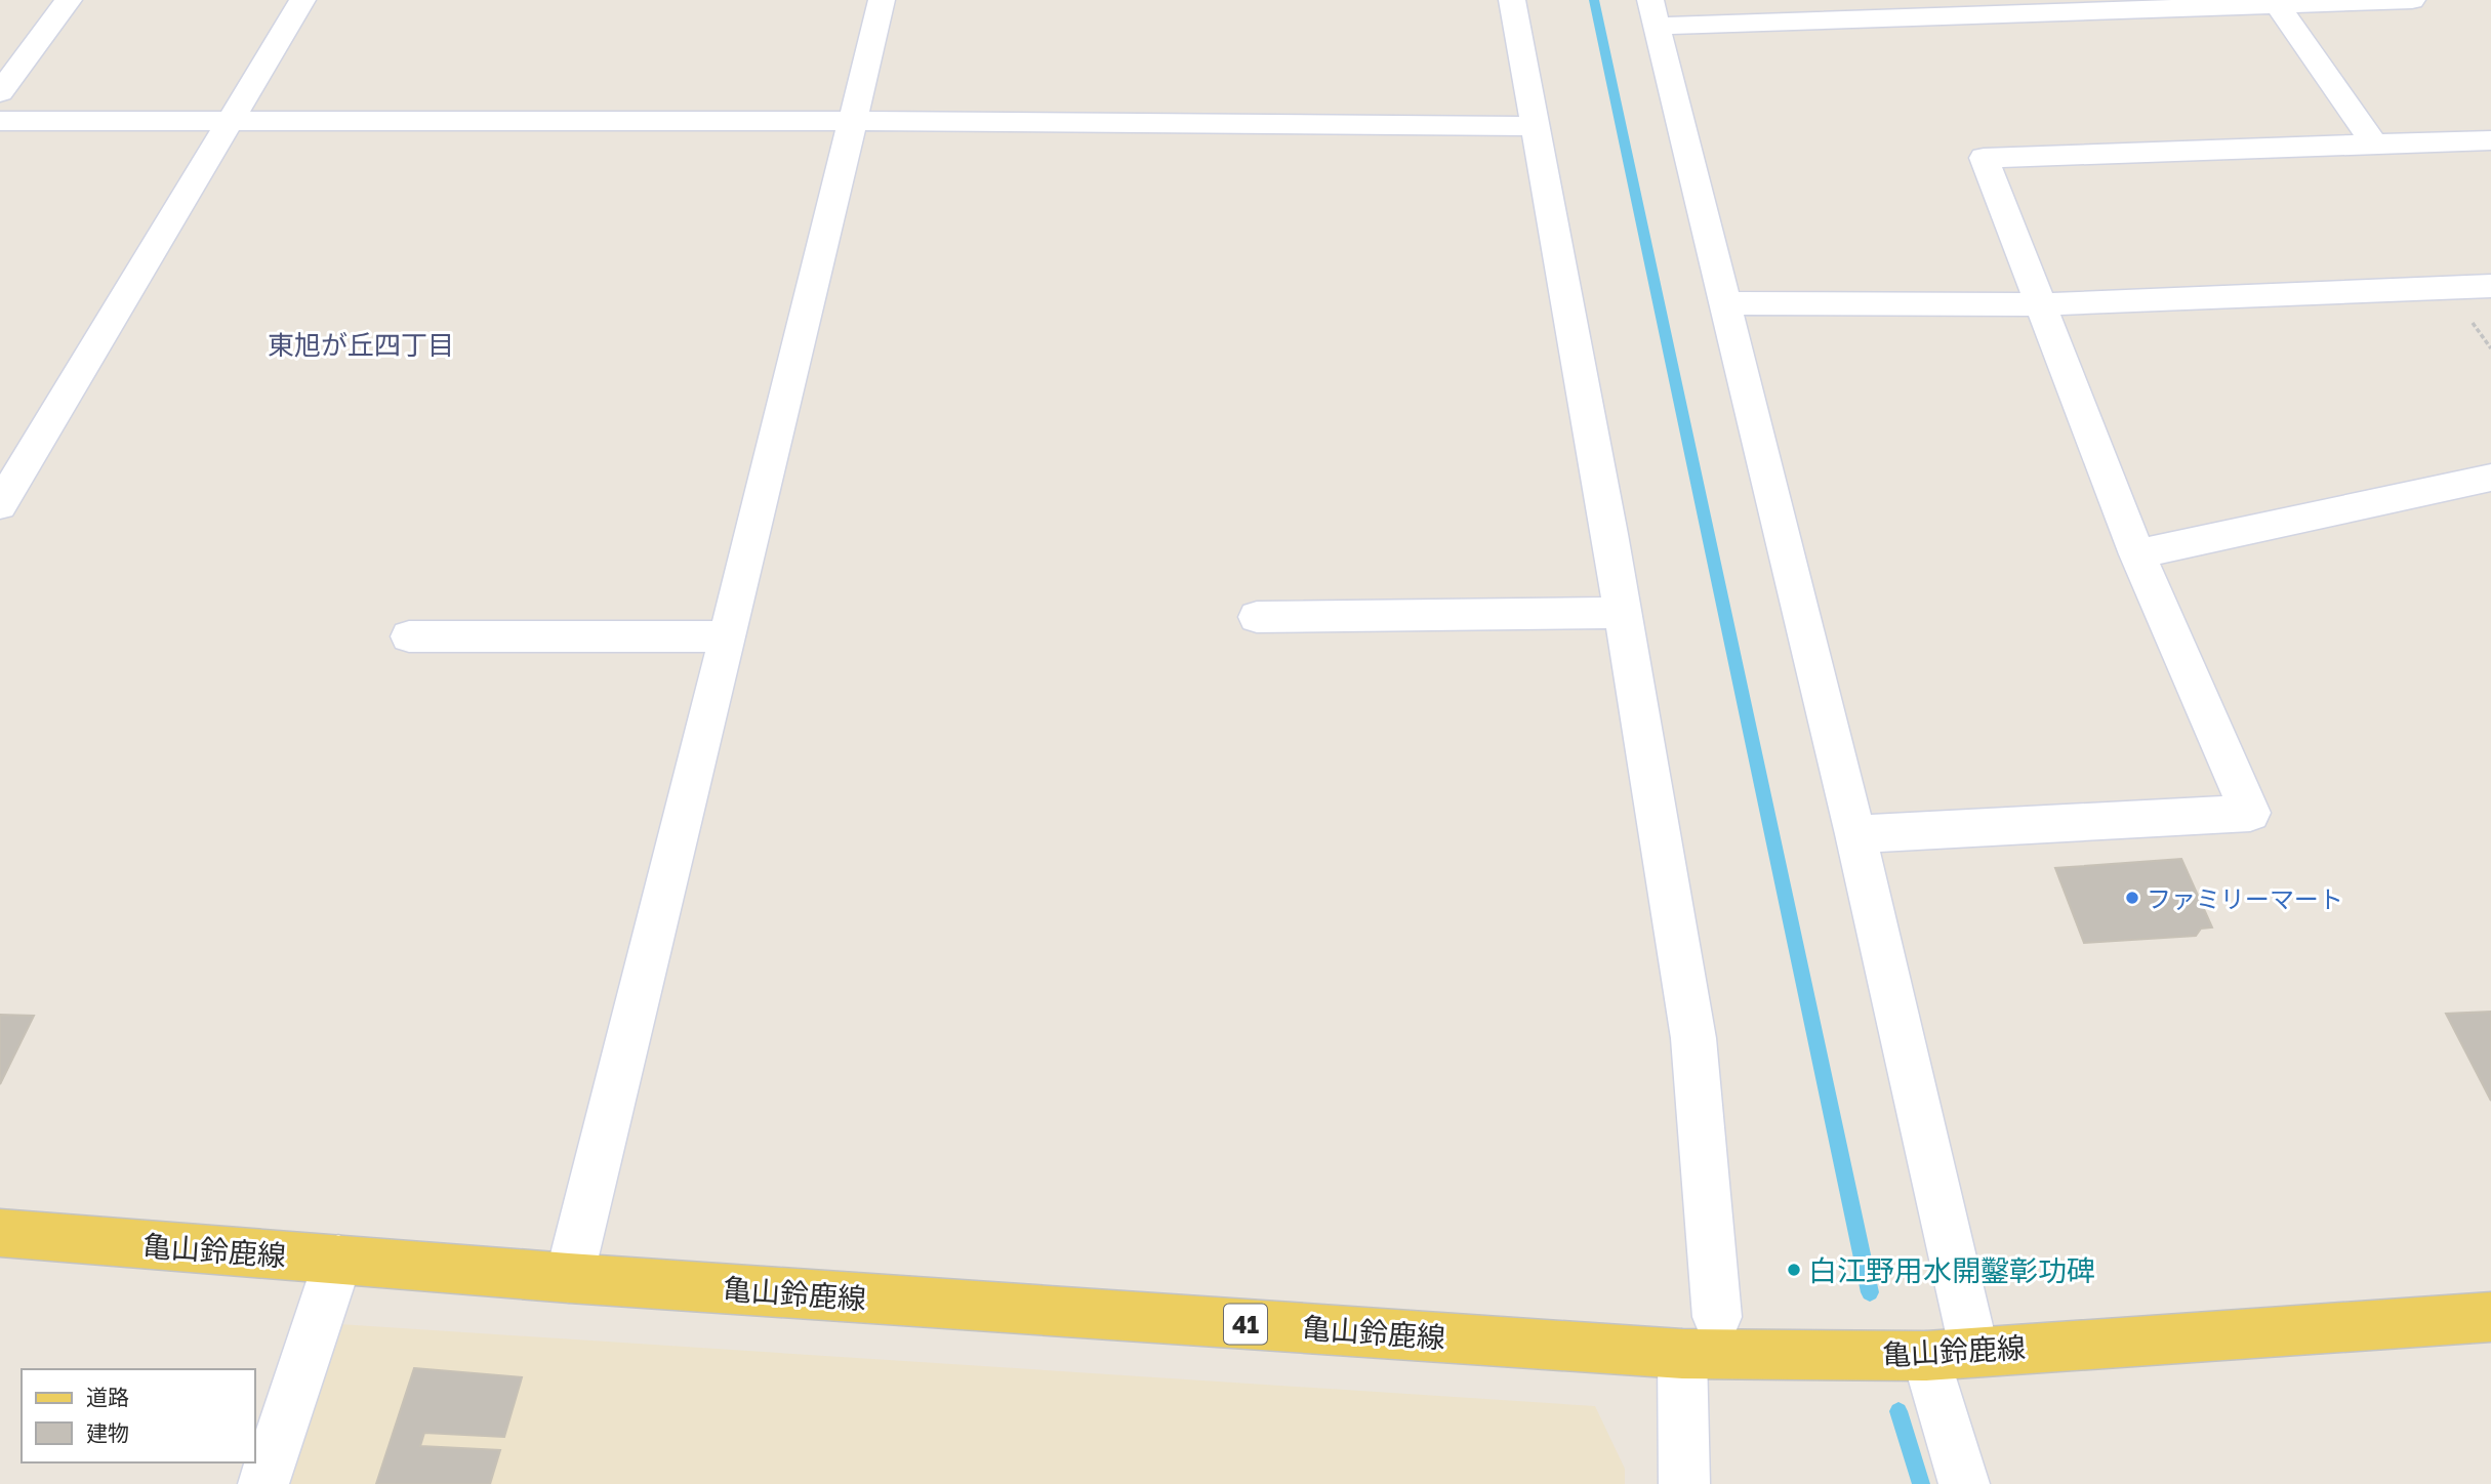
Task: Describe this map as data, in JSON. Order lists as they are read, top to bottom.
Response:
{
  "streets": {
    "main road": ["亀山鈴鹿線", "41"]
  },
  "districts": ["東旭が丘四丁目"],
  "places": ["ファミリーマート", "白江野用水開鑿彰功碑"],
  "legend": ["道路", "建物"]
}
